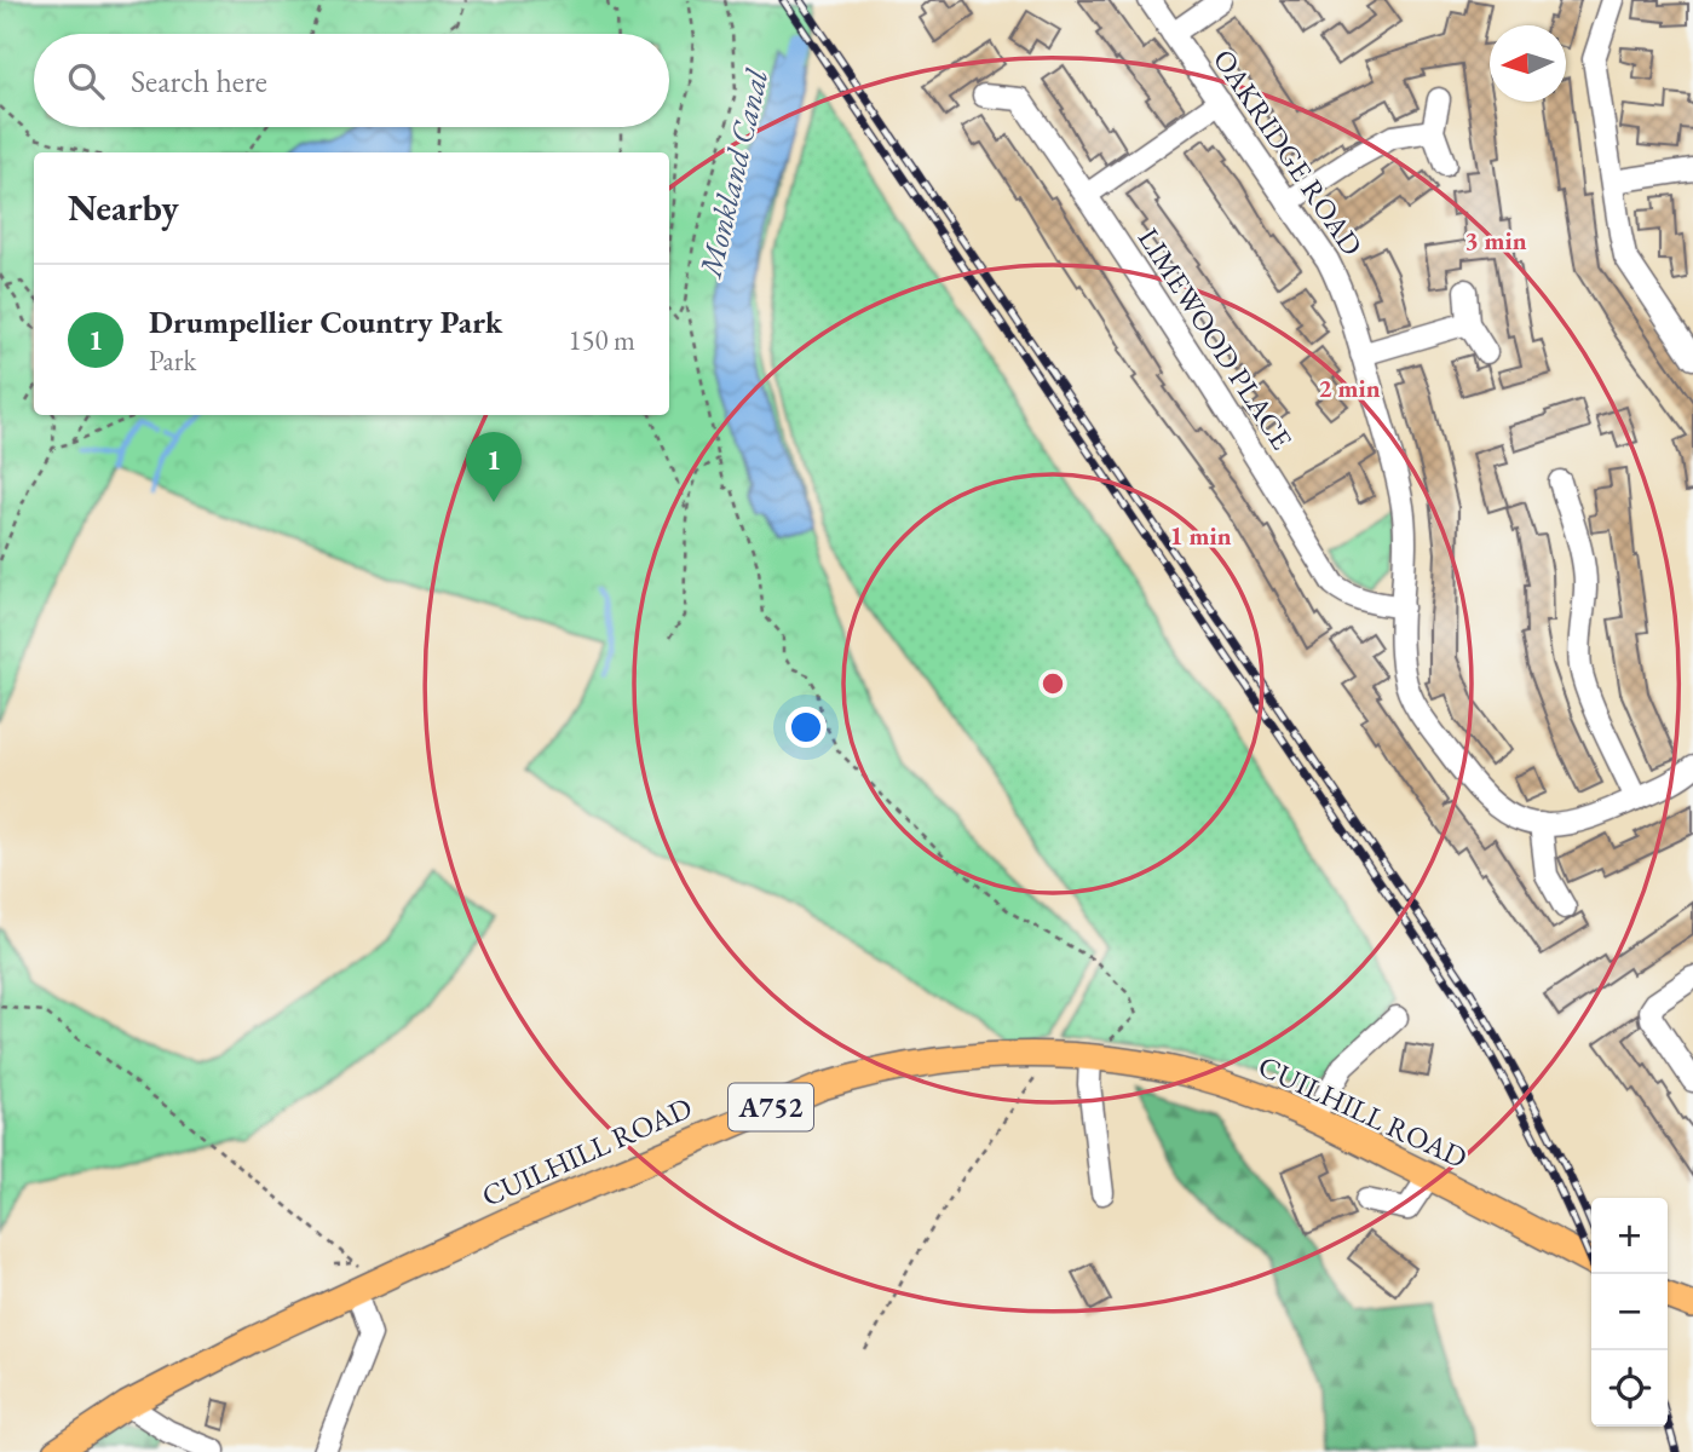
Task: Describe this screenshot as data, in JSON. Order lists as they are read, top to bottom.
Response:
{
  "streets": {
    "main road": ["A752", "CUILHILL ROAD"],
    "street": ["OAKRIDGE ROAD", "LIMEWOOD PLACE"]
  },
  "crossings": [
    ["OAKRIDGE ROAD", "LIMEWOOD PLACE"]
  ],
  "water": ["Monkland Canal"],
  "north": "left",
  "page": {
    "search": "Search here",
    "heading": "Nearby",
    "list": [
      {
        "mark": "1",
        "name": "Drumpellier Country Park",
        "note": "Park",
        "value": "150 m"
      }
    ],
    "pins": "1",
    "map_buttons": ["+", "−"]
  },
  "rings": ["3 min", "2 min", "1 min"]
}
